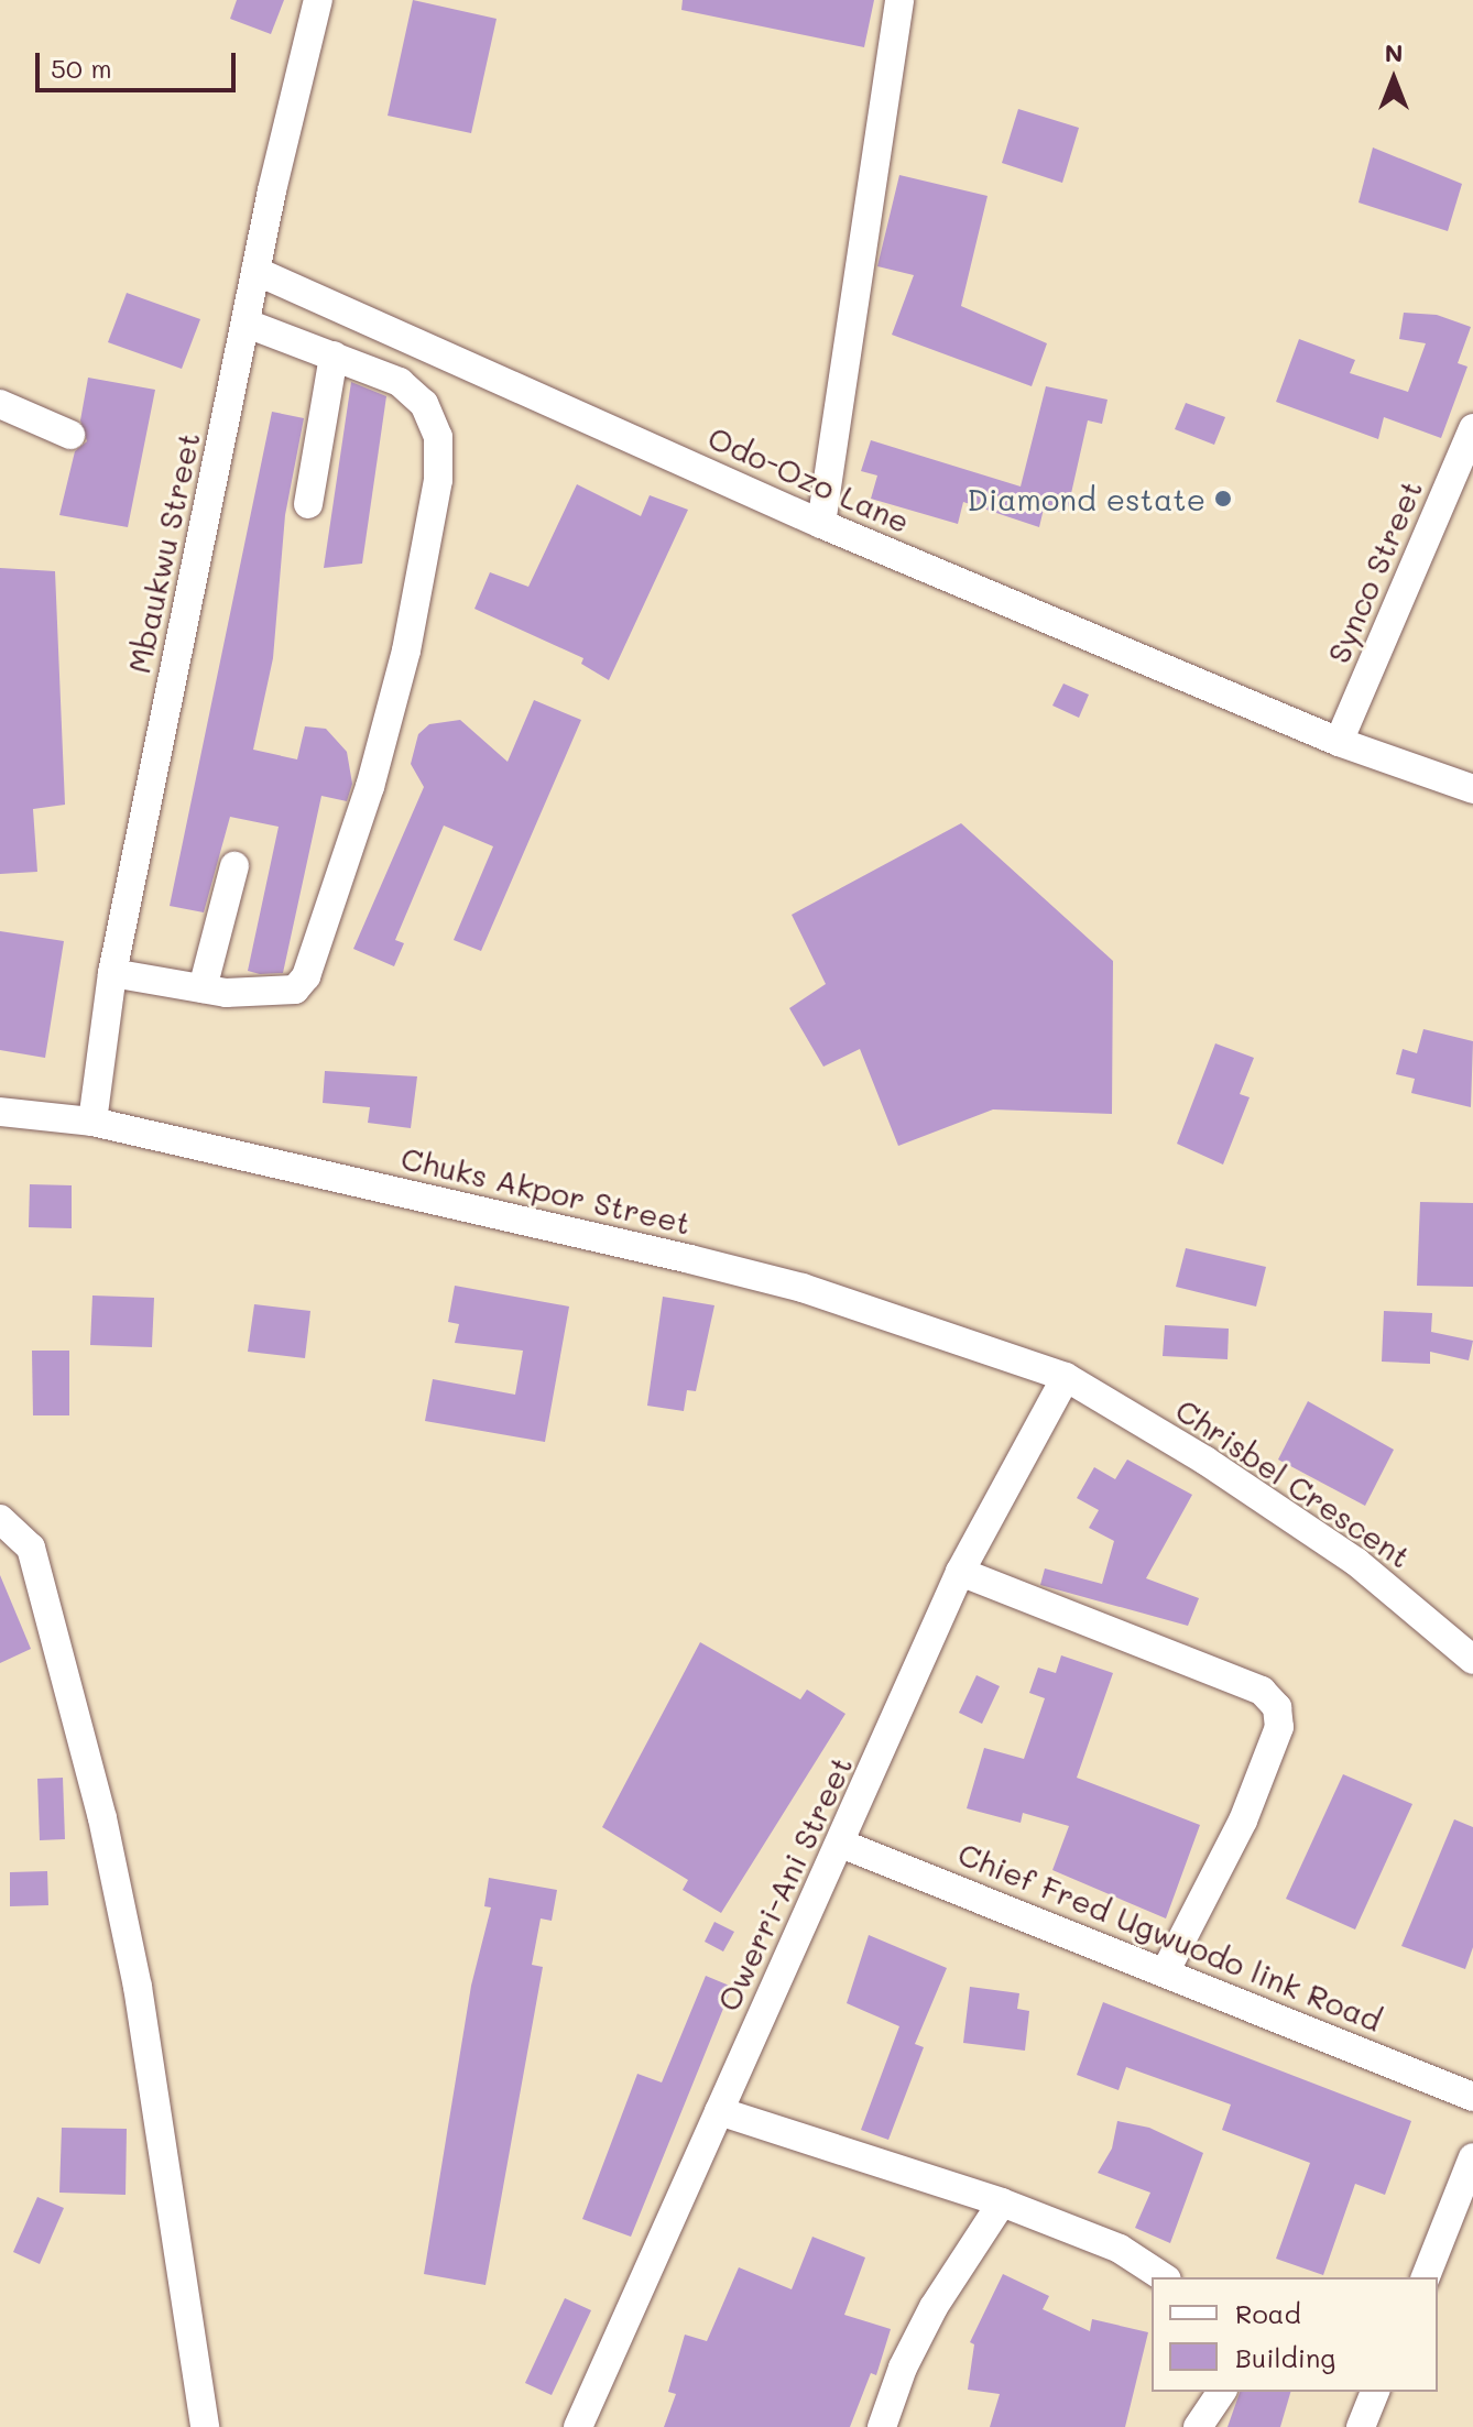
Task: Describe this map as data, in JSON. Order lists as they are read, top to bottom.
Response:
{
  "streets": {
    "street": [
      "Odo-Ozo Lane",
      "Mbaukwu Street",
      "Synco Street",
      "Chuks Akpor Street",
      "Chrisbel Crescent",
      "Owerri-Ani Street",
      "Chief Fred Ugwuodo link Road"
    ]
  },
  "crossings": [
    ["Odo-Ozo Lane", "Mbaukwu Street"],
    ["Odo-Ozo Lane", "Synco Street"],
    ["Mbaukwu Street", "Chuks Akpor Street"],
    ["Chuks Akpor Street", "Chrisbel Crescent"],
    ["Chuks Akpor Street", "Owerri-Ani Street"],
    ["Chrisbel Crescent", "Owerri-Ani Street"],
    ["Owerri-Ani Street", "Chief Fred Ugwuodo link Road"]
  ],
  "places": ["Diamond estate"],
  "legend": ["Road", "Building"],
  "scale_bar": "50 m",
  "north": "top"
}
